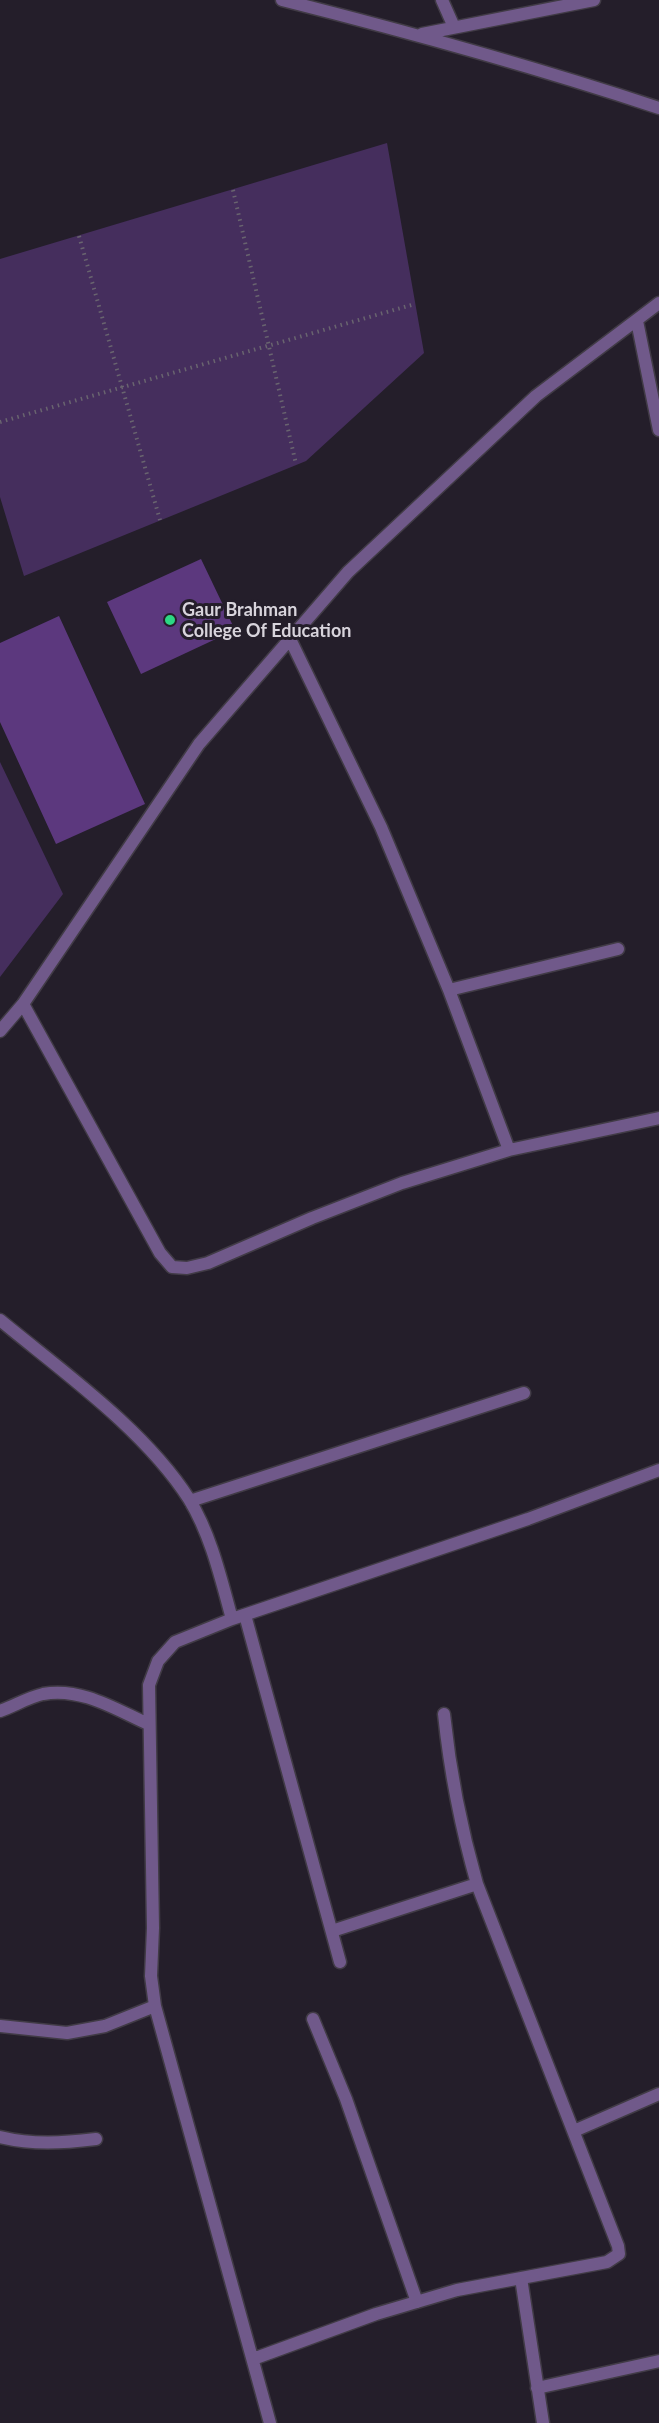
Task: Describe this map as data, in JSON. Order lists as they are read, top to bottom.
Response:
{
  "places": ["Gaur Brahman College Of Education"]
}
